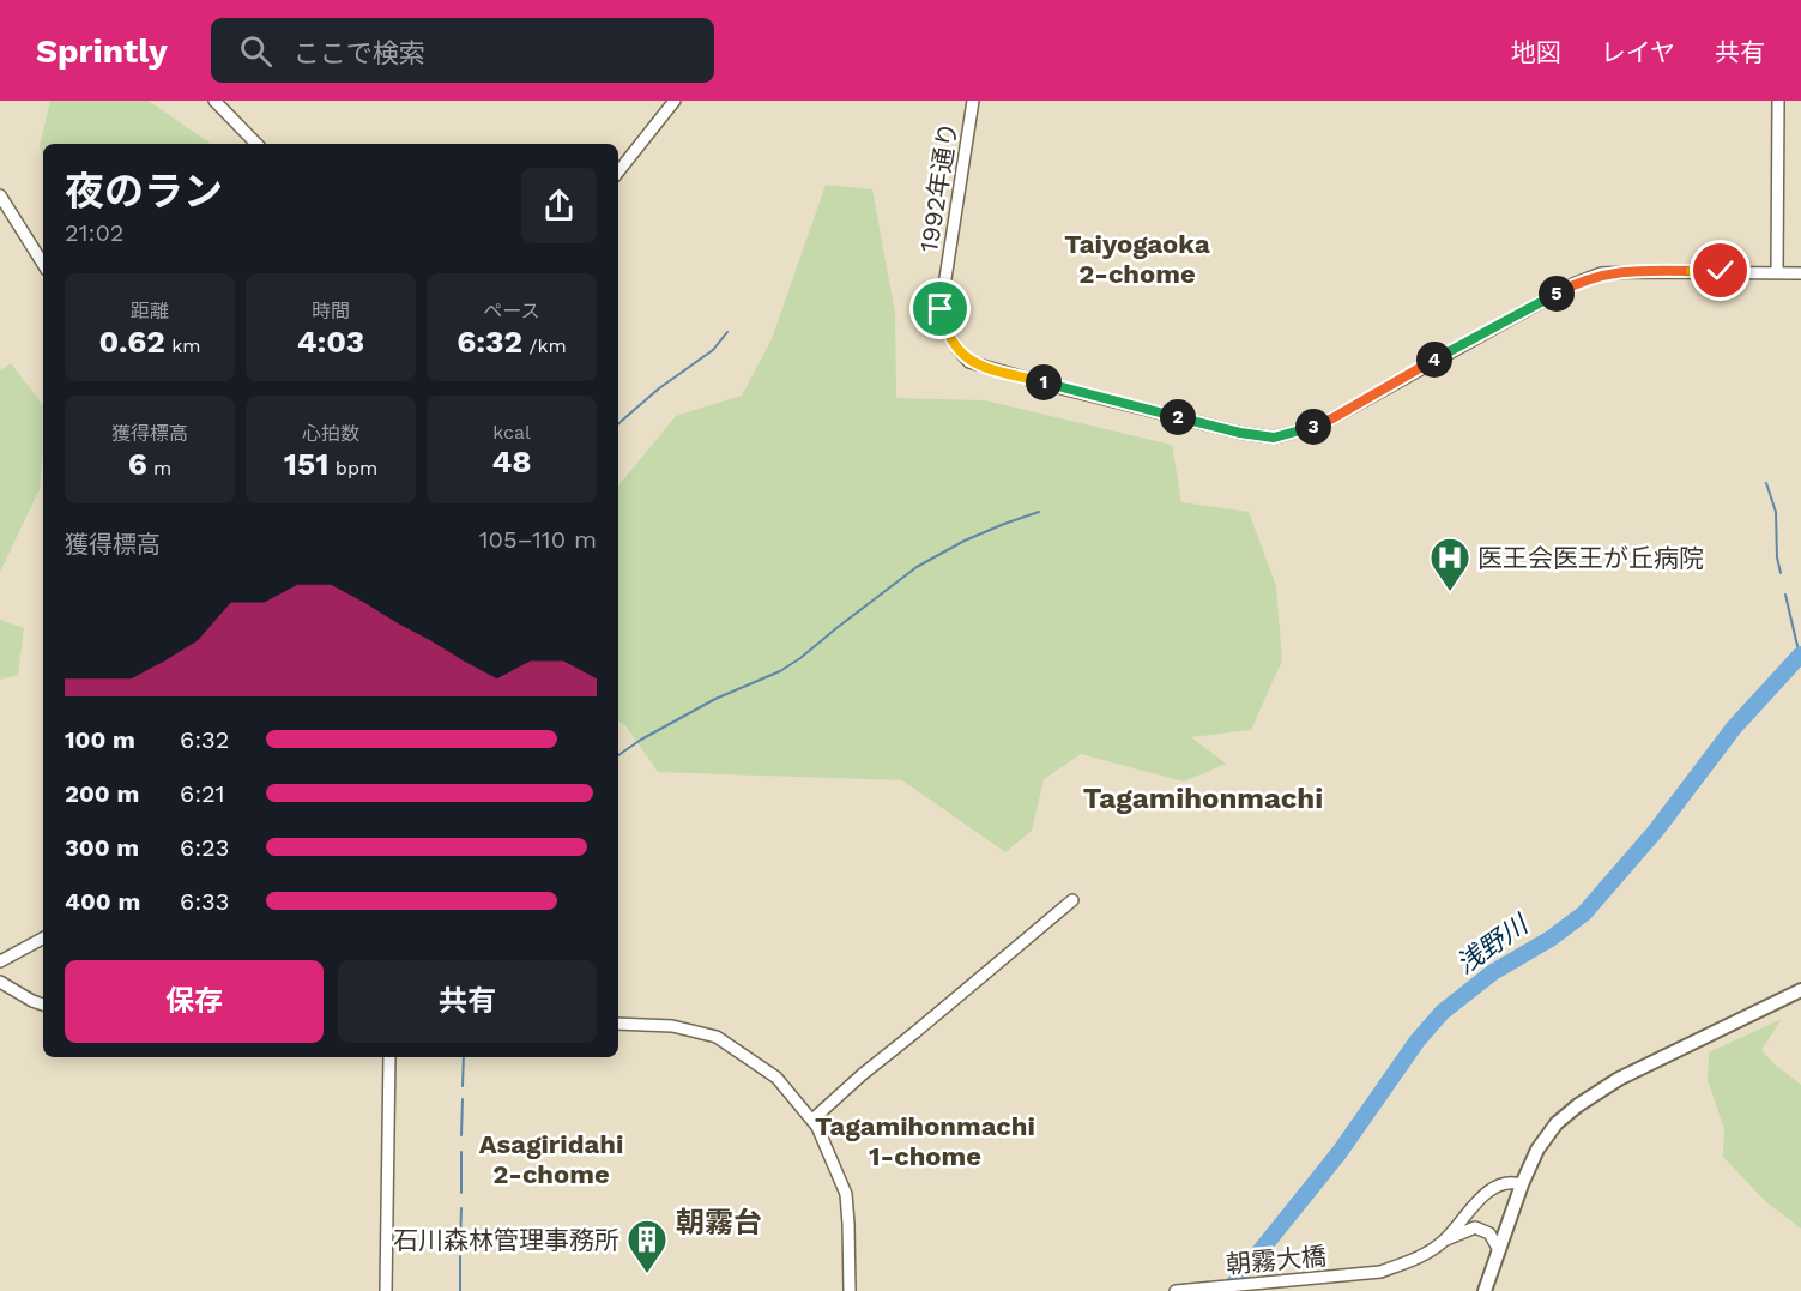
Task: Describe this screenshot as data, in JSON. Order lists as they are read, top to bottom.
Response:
{
  "streets": {
    "street": ["1992年通り", "朝霧大橋"]
  },
  "districts": [
    "Taiyogaoka 2-chome",
    "Tagamihonmachi",
    "Tagamihonmachi 1-chome",
    "Asagiridahi 2-chome",
    "朝霧台"
  ],
  "water": ["浅野川"],
  "places": {
    "hospital": ["医王会医王が丘病院"],
    "building": ["石川森林管理事務所"]
  },
  "page": {
    "header": "Sprintly",
    "search": "ここで検索",
    "nav": ["地図", "レイヤ", "共有"],
    "heading": ["夜のラン", "21:02"],
    "stats": [
      ["距離", "0.62 km"],
      ["時間", "4:03"],
      ["ペース", "6:32 /km"],
      ["獲得標高", "6 m"],
      ["心拍数", "151 bpm"],
      ["kcal", "48"]
    ],
    "pins": [
      "5",
      "4",
      "1",
      "2",
      "3"
    ],
    "chart": ["獲得標高", "105–110 m"],
    "list": [
      {
        "name": "100 m",
        "note": "6:32"
      },
      {
        "name": "200 m",
        "note": "6:21"
      },
      {
        "name": "300 m",
        "note": "6:23"
      },
      {
        "name": "400 m",
        "note": "6:33"
      }
    ],
    "buttons": ["保存", "共有"]
  }
}
